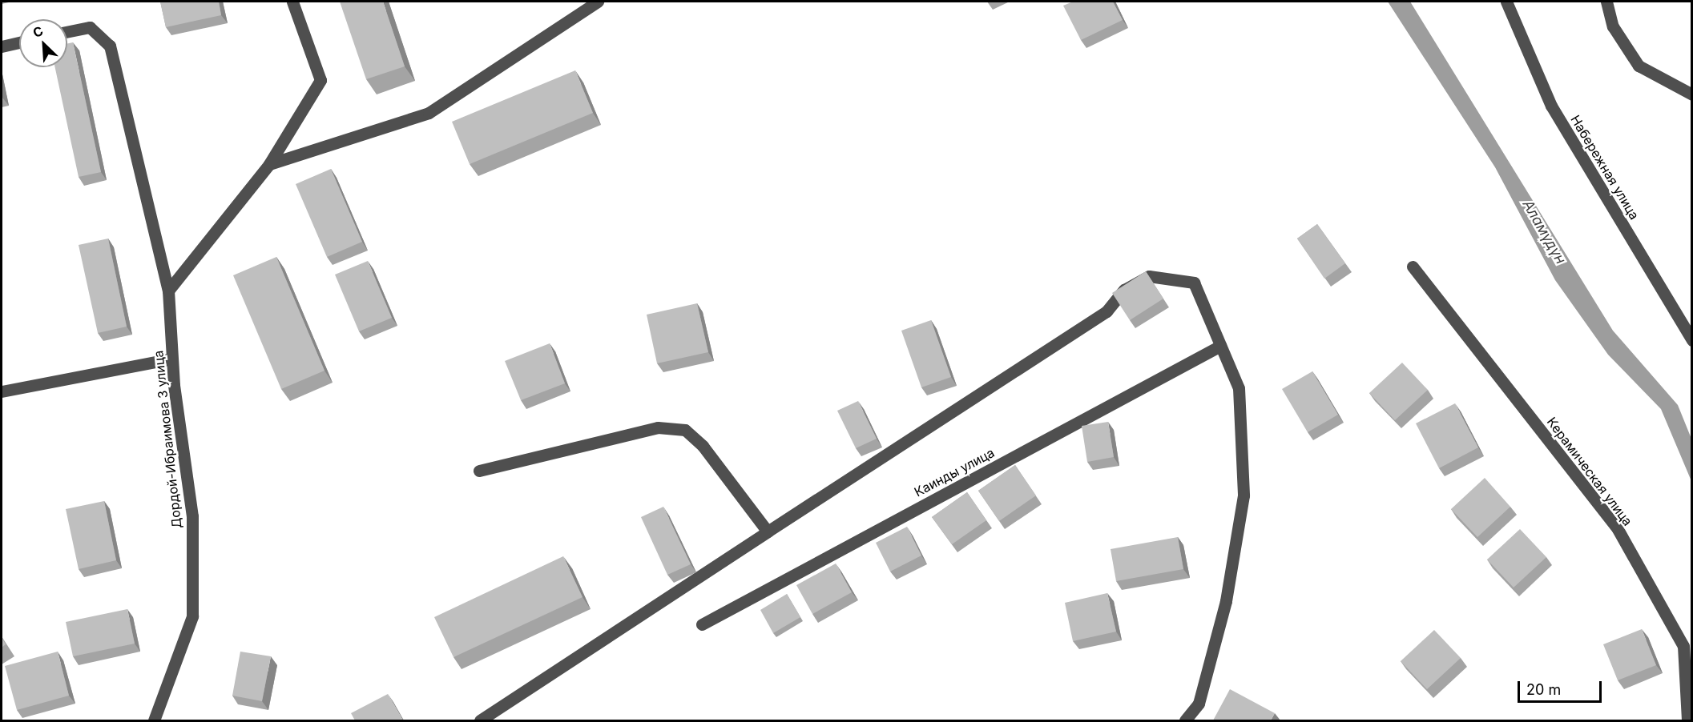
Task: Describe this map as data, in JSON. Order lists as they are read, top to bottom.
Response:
{
  "streets": {
    "street": [
      "Набережная улица",
      "Дордой-Ибраимова 3 улица",
      "Керамическая улица",
      "Каинды улица"
    ]
  },
  "water": ["Аламүдүн"],
  "scale_bar": "20 m",
  "north": "top left"
}
